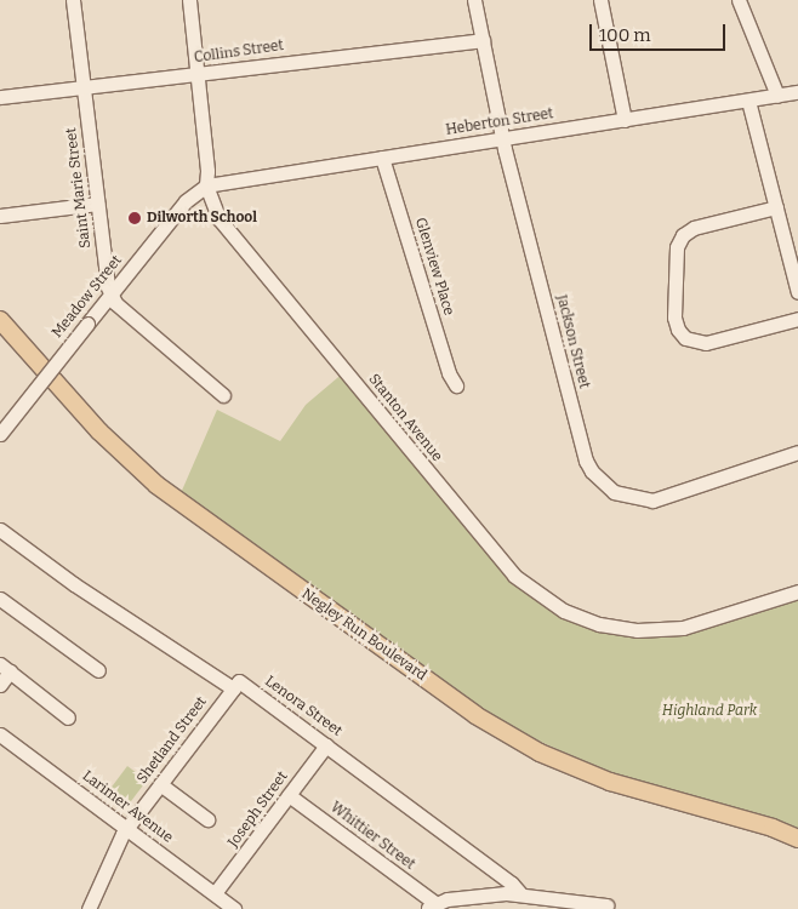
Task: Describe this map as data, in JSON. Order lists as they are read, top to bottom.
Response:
{
  "streets": {
    "main road": ["Negley Run Boulevard"],
    "street": [
      "Collins Street",
      "Heberton Street",
      "Saint Marie Street",
      "Glenview Place",
      "Meadow Street",
      "Jackson Street",
      "Stanton Avenue",
      "Lenora Street",
      "Shetland Street",
      "Larimer Avenue",
      "Joseph Street",
      "Whittier Street"
    ]
  },
  "crossings": [
    ["Collins Street", "Saint Marie Street"],
    ["Collins Street", "Jackson Street"],
    ["Collins Street", "Stanton Avenue"],
    ["Heberton Street", "Glenview Place"],
    ["Heberton Street", "Meadow Street"],
    ["Heberton Street", "Jackson Street"],
    ["Heberton Street", "Stanton Avenue"],
    ["Saint Marie Street", "Meadow Street"],
    ["Meadow Street", "Stanton Avenue"],
    ["Lenora Street", "Shetland Street"],
    ["Lenora Street", "Joseph Street"],
    ["Shetland Street", "Larimer Avenue"],
    ["Larimer Avenue", "Joseph Street"],
    ["Joseph Street", "Whittier Street"]
  ],
  "parks": ["Highland Park"],
  "places": ["Dilworth School"],
  "scale_bar": "100 m"
}
